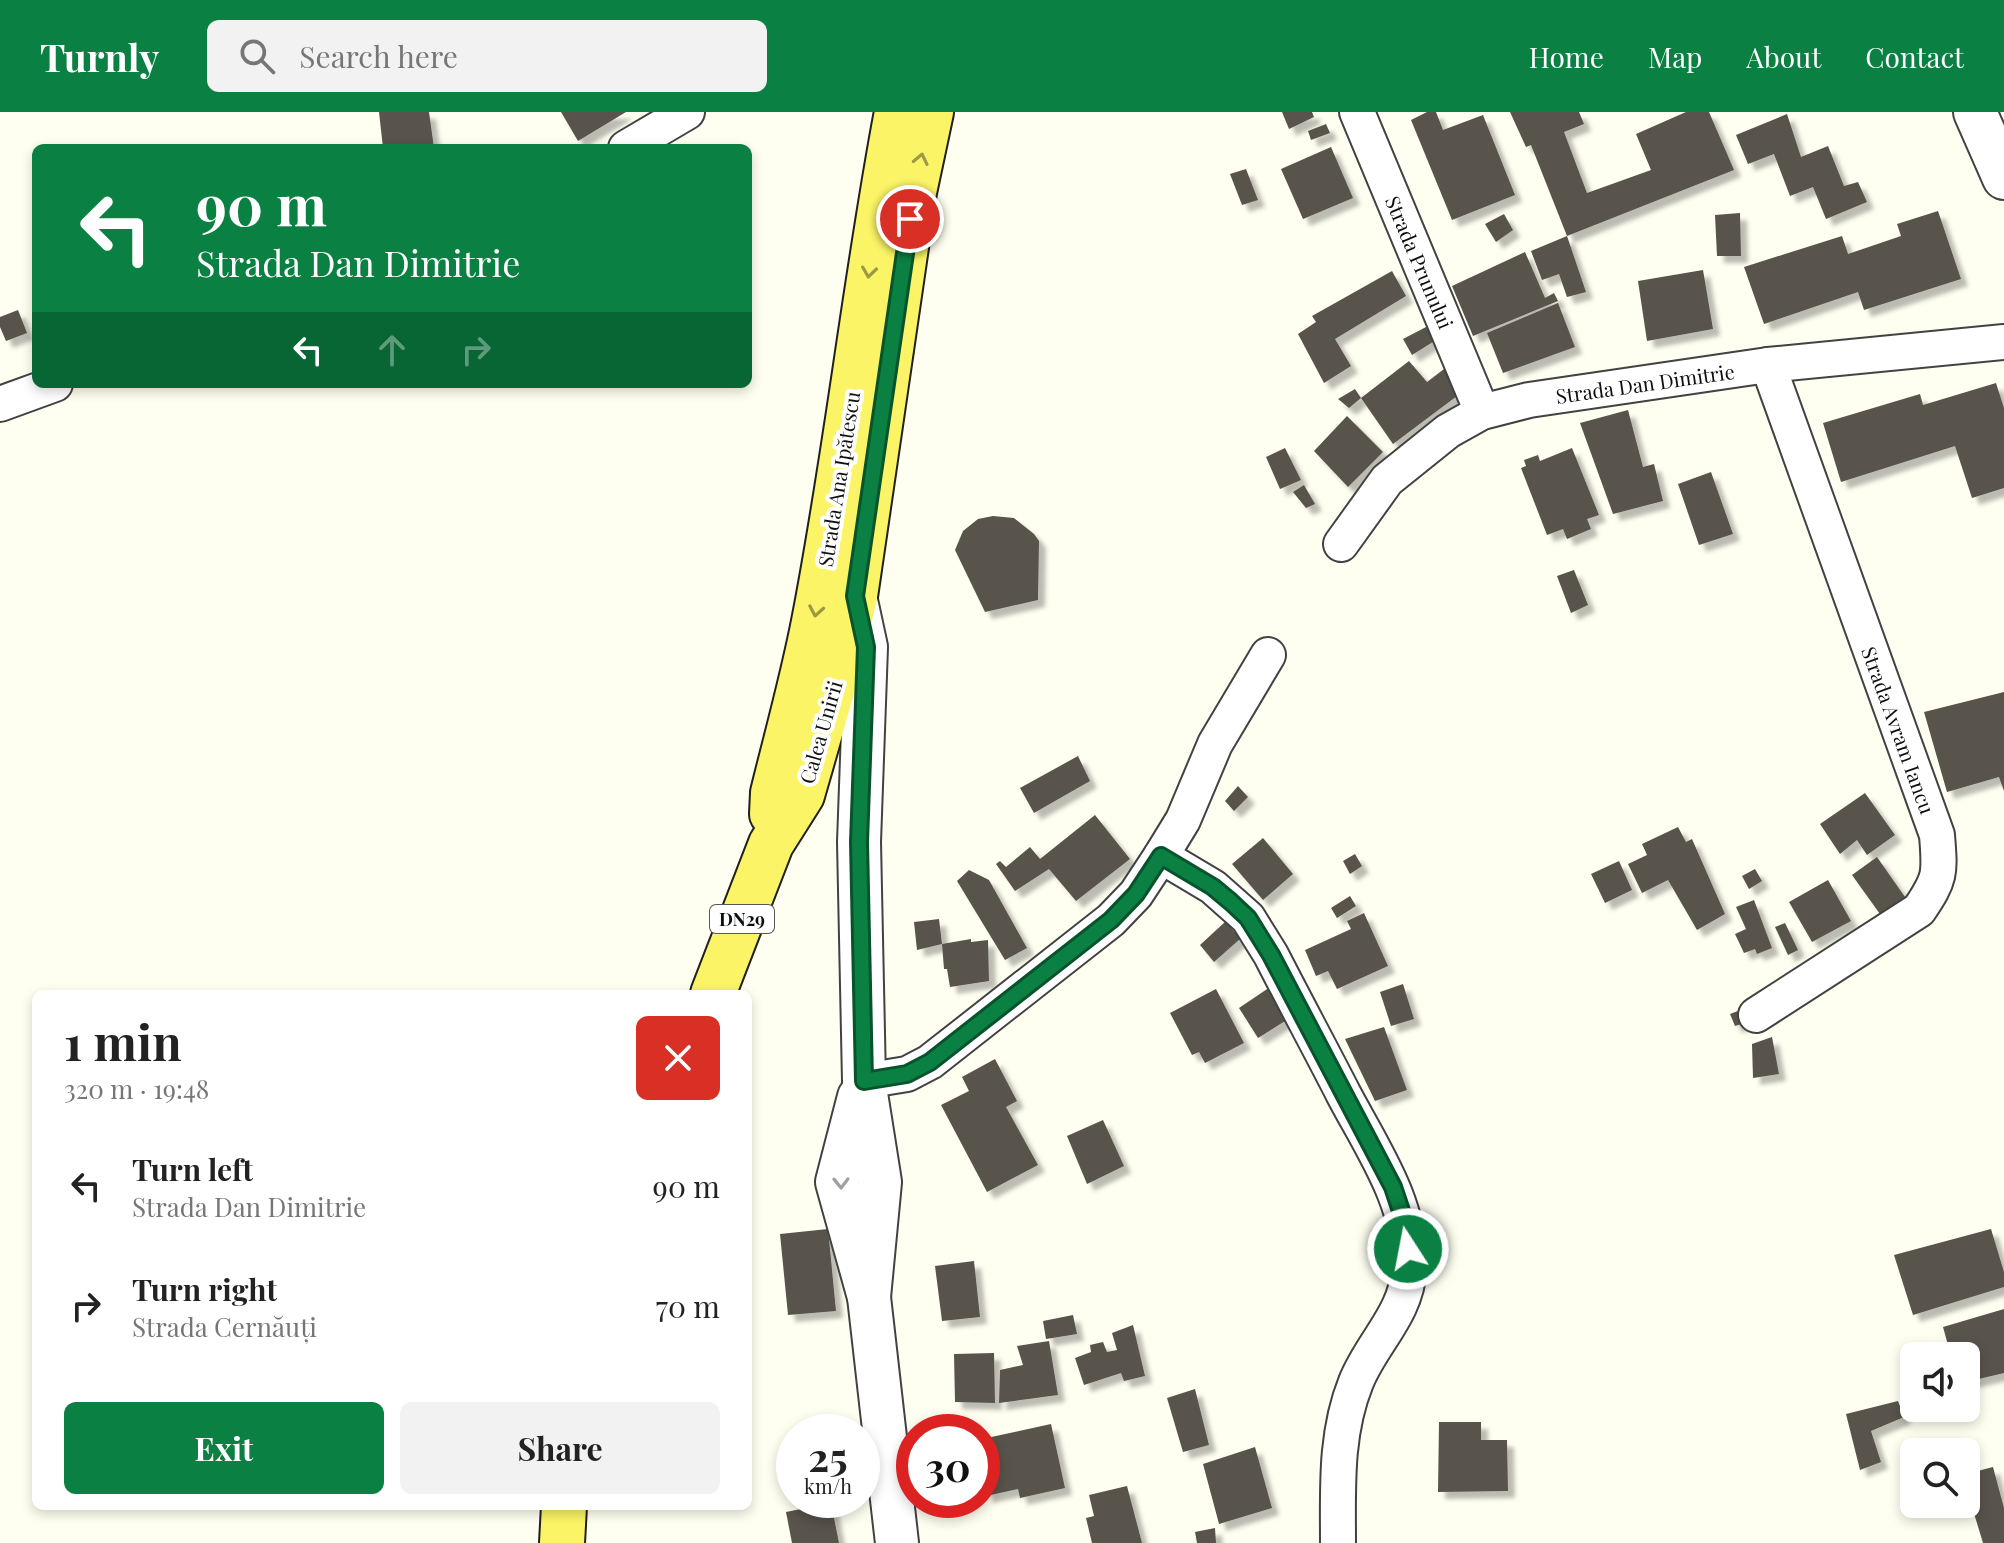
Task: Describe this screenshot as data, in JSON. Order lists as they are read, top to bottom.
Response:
{
  "streets": {
    "main road": ["Strada Ana Ipătescu", "Calea Unirii", "DN29"],
    "street": ["Strada Prunului", "Strada Dan Dimitrie", "Strada Avram Iancu"]
  },
  "crossings": [
    ["Strada Prunului", "Strada Dan Dimitrie"],
    ["Strada Dan Dimitrie", "Strada Avram Iancu"],
    ["Strada Ana Ipătescu", "Calea Unirii"]
  ],
  "page": {
    "header": "Turnly",
    "search": "Search here",
    "nav": [
      "Home",
      "Map",
      "About",
      "Contact"
    ],
    "turn": ["90 m", "Strada Dan Dimitrie"],
    "heading": ["1 min", "320 m · 19:48"],
    "list": [
      {
        "name": "Turn left",
        "note": "Strada Dan Dimitrie",
        "value": "90 m"
      },
      {
        "name": "Turn right",
        "note": "Strada Cernăuți",
        "value": "70 m"
      }
    ],
    "buttons": ["Exit", "Share"],
    "speed": "25 km/h",
    "limit": "30"
  }
}
